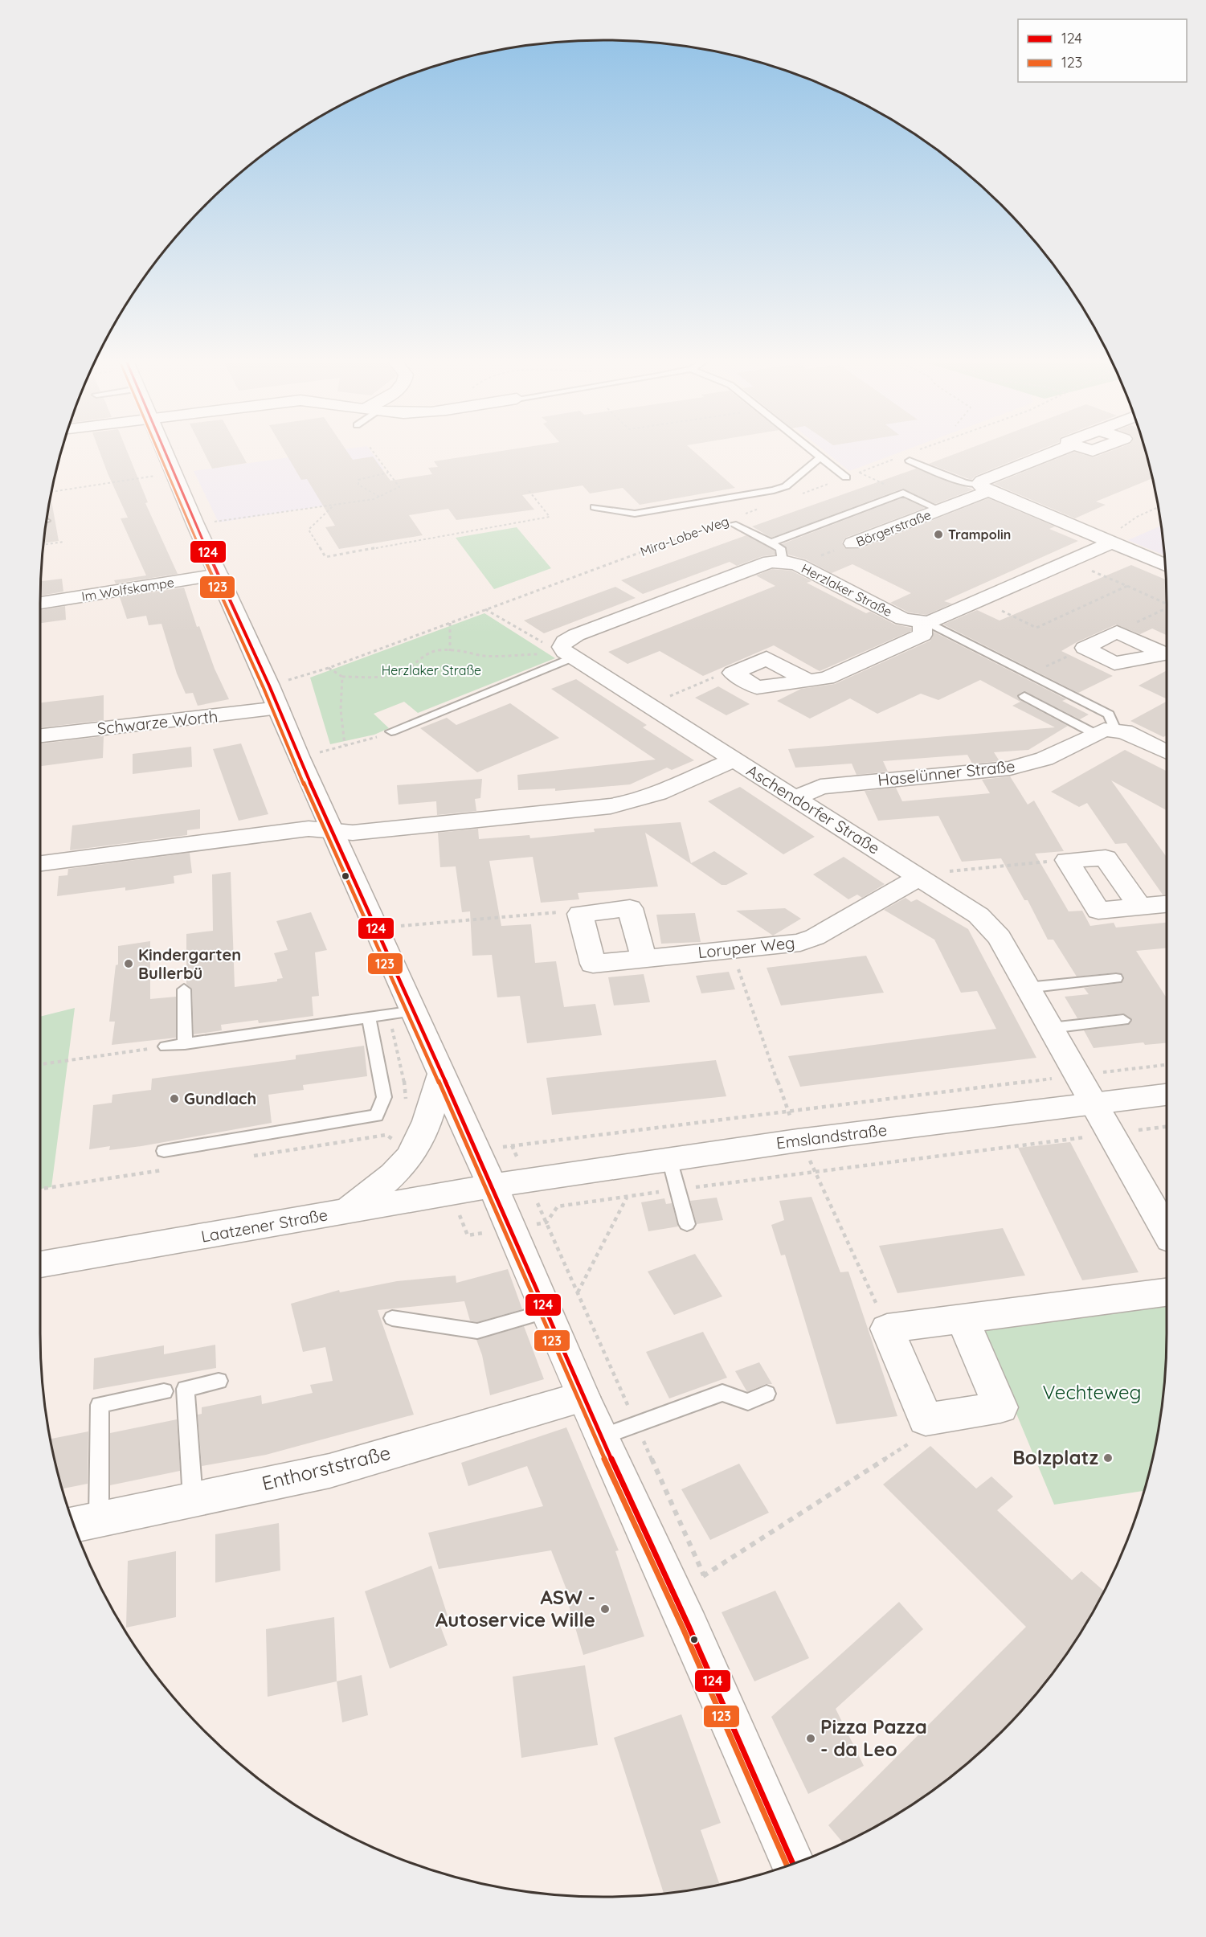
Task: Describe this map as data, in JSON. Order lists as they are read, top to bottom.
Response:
{
  "streets": {
    "street": [
      "Börgerstraße",
      "Im Wolfskampe",
      "Herzlaker Straße",
      "Schwarze Worth",
      "Haselünner Straße",
      "Aschendorfer Straße",
      "Loruper Weg",
      "Emslandstraße",
      "Laatzener Straße",
      "Enthorststraße"
    ],
    "path": ["Mira-Lobe-Weg"]
  },
  "crossings": [
    ["Börgerstraße", "Herzlaker Straße"],
    ["Haselünner Straße", "Aschendorfer Straße"],
    ["Aschendorfer Straße", "Loruper Weg"],
    ["Aschendorfer Straße", "Emslandstraße"],
    ["Emslandstraße", "Laatzener Straße"]
  ],
  "parks": ["Herzlaker Straße", "Vechteweg"],
  "places": [
    "Trampolin",
    "Kindergarten Bullerbü",
    "Gundlach",
    "Bolzplatz",
    "ASW - Autoservice Wille",
    "Pizza Pazza - da Leo"
  ],
  "lines": ["transit line 124", "transit line 123"],
  "legend": ["124", "123"]
}
